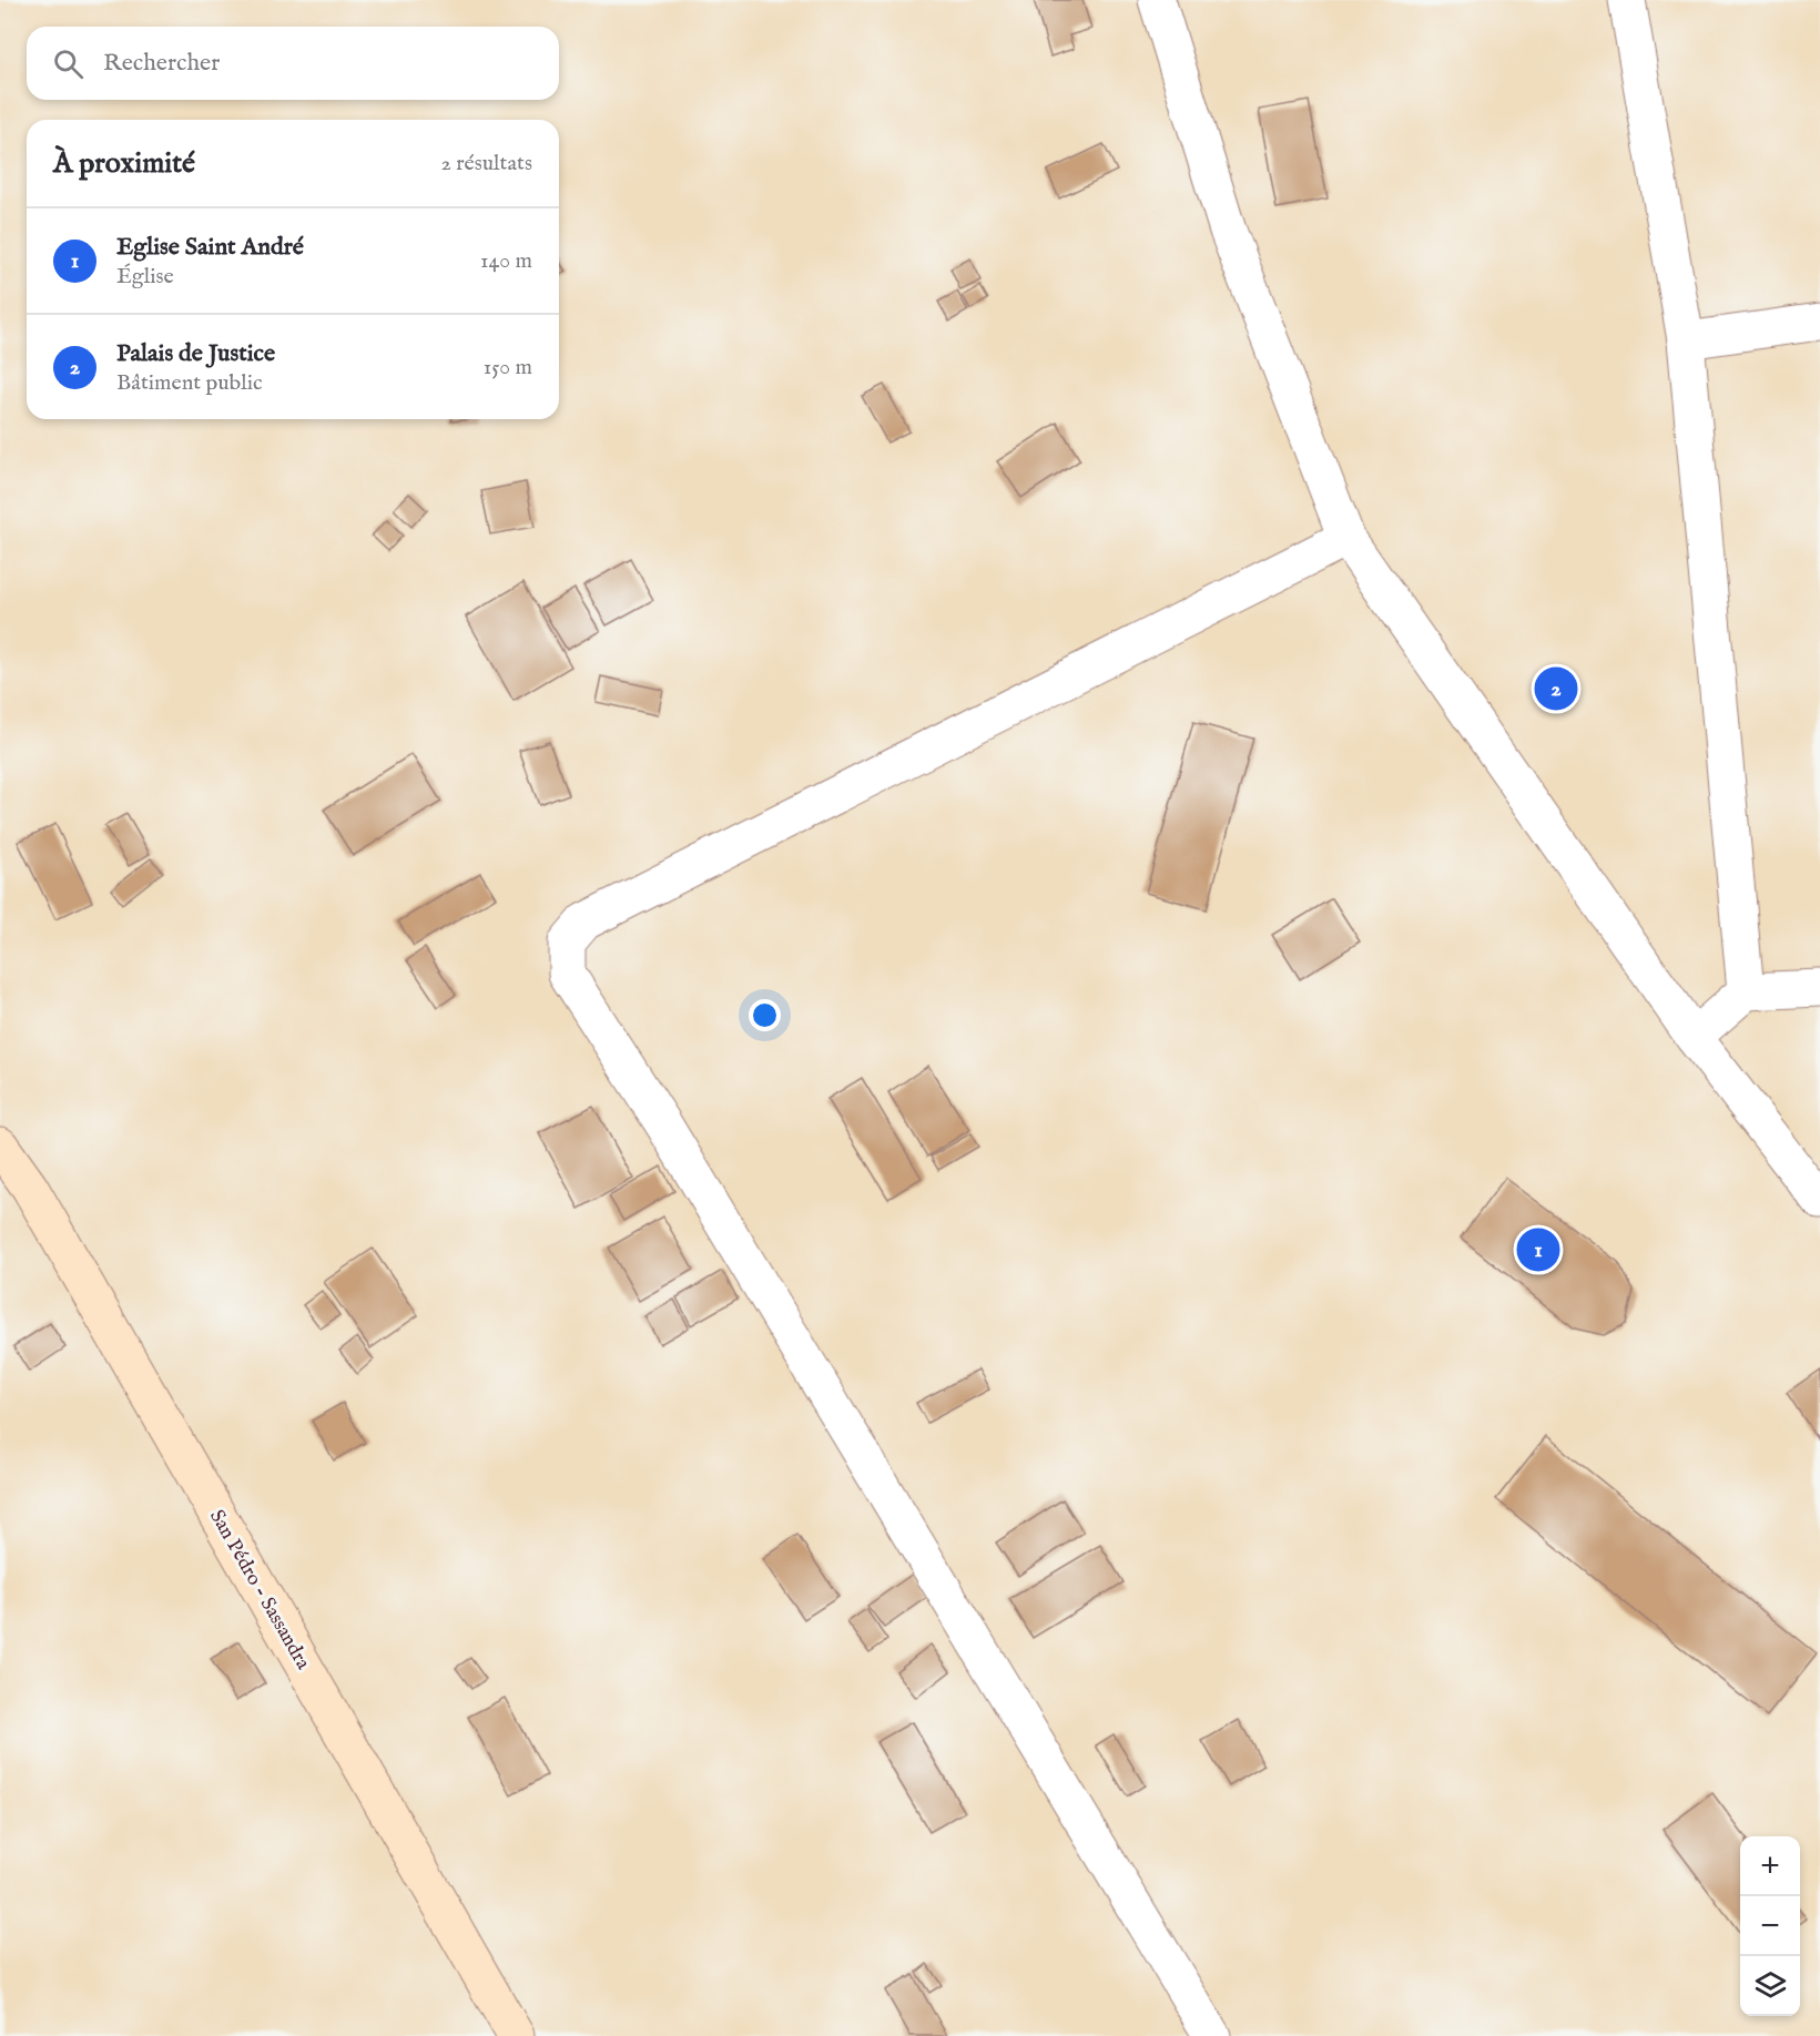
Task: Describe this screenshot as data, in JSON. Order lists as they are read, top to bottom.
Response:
{
  "streets": {
    "main road": ["San Pédro - Sassandra"]
  },
  "page": {
    "search": "Rechercher",
    "heading": ["À proximité", "2 résultats"],
    "list": [
      {
        "mark": "1",
        "name": "Eglise Saint André",
        "note": "Église",
        "value": "140 m"
      },
      {
        "mark": "2",
        "name": "Palais de Justice",
        "note": "Bâtiment public",
        "value": "150 m"
      }
    ],
    "pins": ["2", "1"],
    "map_buttons": ["+", "−"]
  }
}
